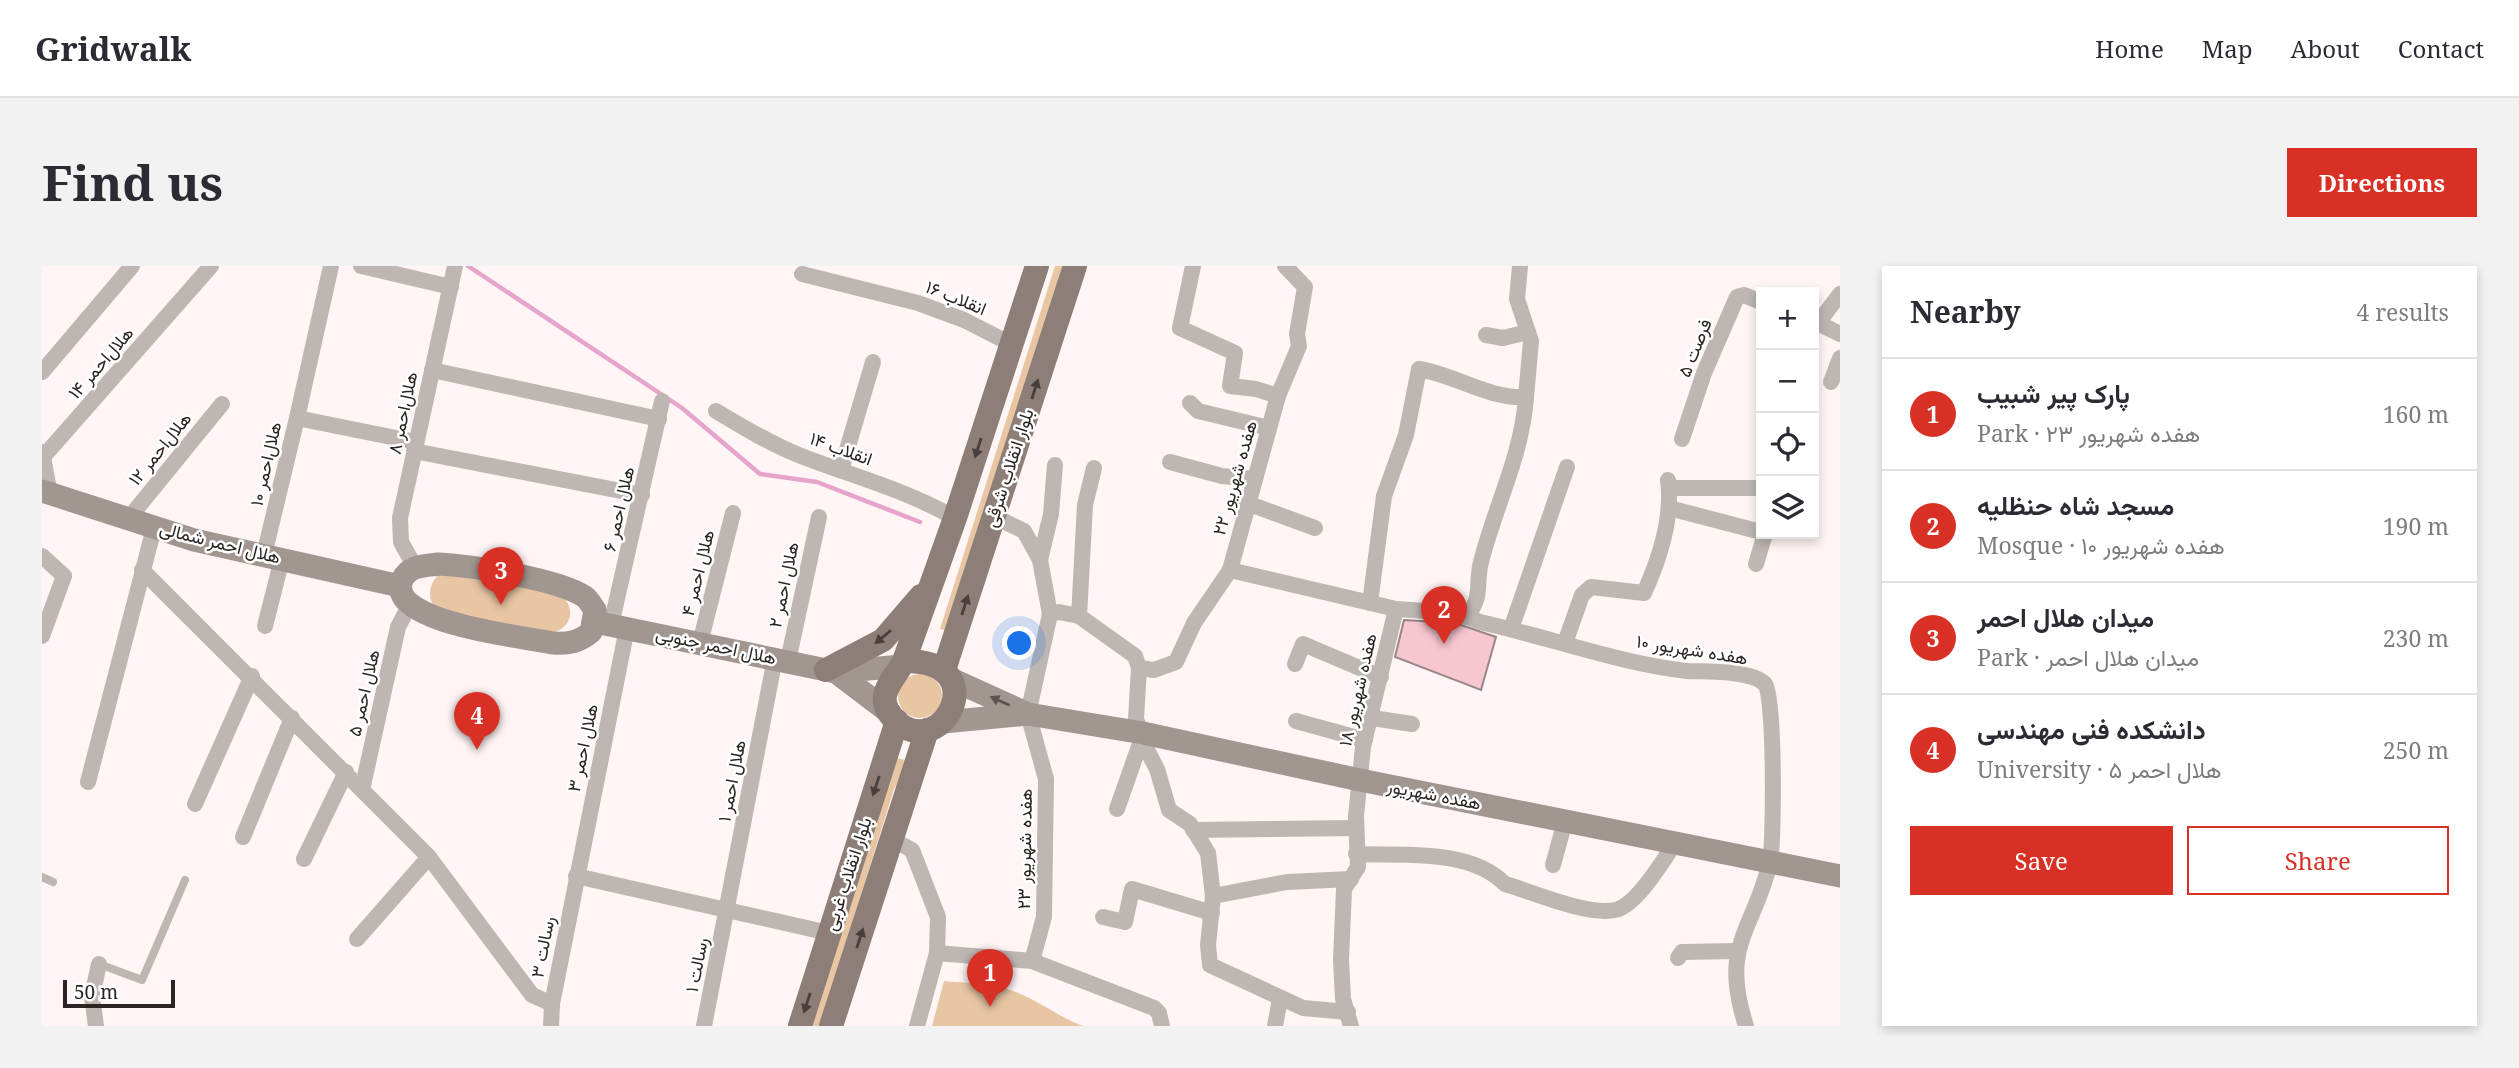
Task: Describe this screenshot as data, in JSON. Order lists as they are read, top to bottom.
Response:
{
  "streets": {
    "main road": [
      "بلوار انقلاب شرقی",
      "هلال احمر شمالی",
      "هلال احمر جنوبی",
      "هفده شهریور",
      "بلوار انقلاب غربی"
    ],
    "street": [
      "انقلاب ۱۶",
      "فرصت ۵",
      "هلال‌احمر ۱۴",
      "هلال‌احمر ۸",
      "هلال‌احمر ۱۲",
      "انقلاب ۱۴",
      "هلال‌احمر ۱۰",
      "هفده شهریور ۲۲",
      "هلال احمر ۶",
      "هلال احمر ۴",
      "هلال احمر ۲",
      "هفده شهریور ۱۰",
      "هفده شهریور ۱۸",
      "هلال احمر ۵",
      "هلال احمر ۳",
      "هلال احمر ۱",
      "هفده شهریور ۲۳",
      "رسالت ۳",
      "رسالت ۱"
    ]
  },
  "crossings": [
    ["انقلاب ۱۶", "بلوار انقلاب شرقی"],
    ["هلال‌احمر ۱۴", "هلال احمر شمالی"],
    ["هلال‌احمر ۸", "هلال‌احمر ۱۰"],
    ["هلال‌احمر ۱۲", "هلال احمر شمالی"],
    ["انقلاب ۱۴", "بلوار انقلاب شرقی"],
    ["هلال‌احمر ۱۰", "هلال احمر ۶"],
    ["هلال‌احمر ۱۰", "هلال احمر شمالی"],
    ["بلوار انقلاب شرقی", "هلال احمر جنوبی"],
    ["بلوار انقلاب شرقی", "هفده شهریور"],
    ["بلوار انقلاب شرقی", "بلوار انقلاب غربی"],
    ["هلال احمر ۶", "هلال احمر شمالی"],
    ["هلال احمر ۶", "هلال احمر جنوبی"],
    ["هلال احمر ۶", "هلال احمر ۳"],
    ["هلال احمر شمالی", "هلال احمر جنوبی"],
    ["هلال احمر شمالی", "هلال احمر ۵"],
    ["هلال احمر شمالی", "هلال احمر ۳"],
    ["هلال احمر ۴", "هلال احمر جنوبی"],
    ["هلال احمر ۲", "هلال احمر جنوبی"],
    ["هلال احمر ۲", "هلال احمر ۱"],
    ["هلال احمر جنوبی", "هلال احمر ۳"],
    ["هلال احمر جنوبی", "هلال احمر ۱"],
    ["هلال احمر جنوبی", "هفده شهریور"],
    ["هلال احمر جنوبی", "بلوار انقلاب غربی"],
    ["هفده شهریور ۱۰", "هفده شهریور ۱۸"],
    ["هفده شهریور ۱۰", "هفده شهریور"],
    ["هفده شهریور ۱۸", "هفده شهریور"],
    ["هلال احمر ۳", "رسالت ۳"],
    ["هلال احمر ۱", "رسالت ۱"],
    ["هفده شهریور", "هفده شهریور ۲۳"],
    ["هفده شهریور", "بلوار انقلاب غربی"]
  ],
  "scale_bar": "50 m",
  "page": {
    "header": "Gridwalk",
    "nav": [
      "Home",
      "Map",
      "About",
      "Contact"
    ],
    "buttons": [
      "Directions",
      ["Save", "Share"]
    ],
    "title": "Find us",
    "heading": ["Nearby", "4 results"],
    "map_buttons": ["+", "−"],
    "list": [
      {
        "mark": "1",
        "name": "پارک پیر شبیب",
        "note": "Park · هفده شهریور ۲۳",
        "value": "160 m"
      },
      {
        "mark": "2",
        "name": "مسجد شاه حنظلیه",
        "note": "Mosque · هفده شهریور ۱۰",
        "value": "190 m"
      },
      {
        "mark": "3",
        "name": "میدان هلال احمر",
        "note": "Park · میدان هلال احمر",
        "value": "230 m"
      },
      {
        "mark": "4",
        "name": "دانشکده فنی مهندسی",
        "note": "University · هلال احمر ۵",
        "value": "250 m"
      }
    ],
    "pins": [
      "3",
      "2",
      "4",
      "1"
    ],
    "scale": "50 m"
  }
}
